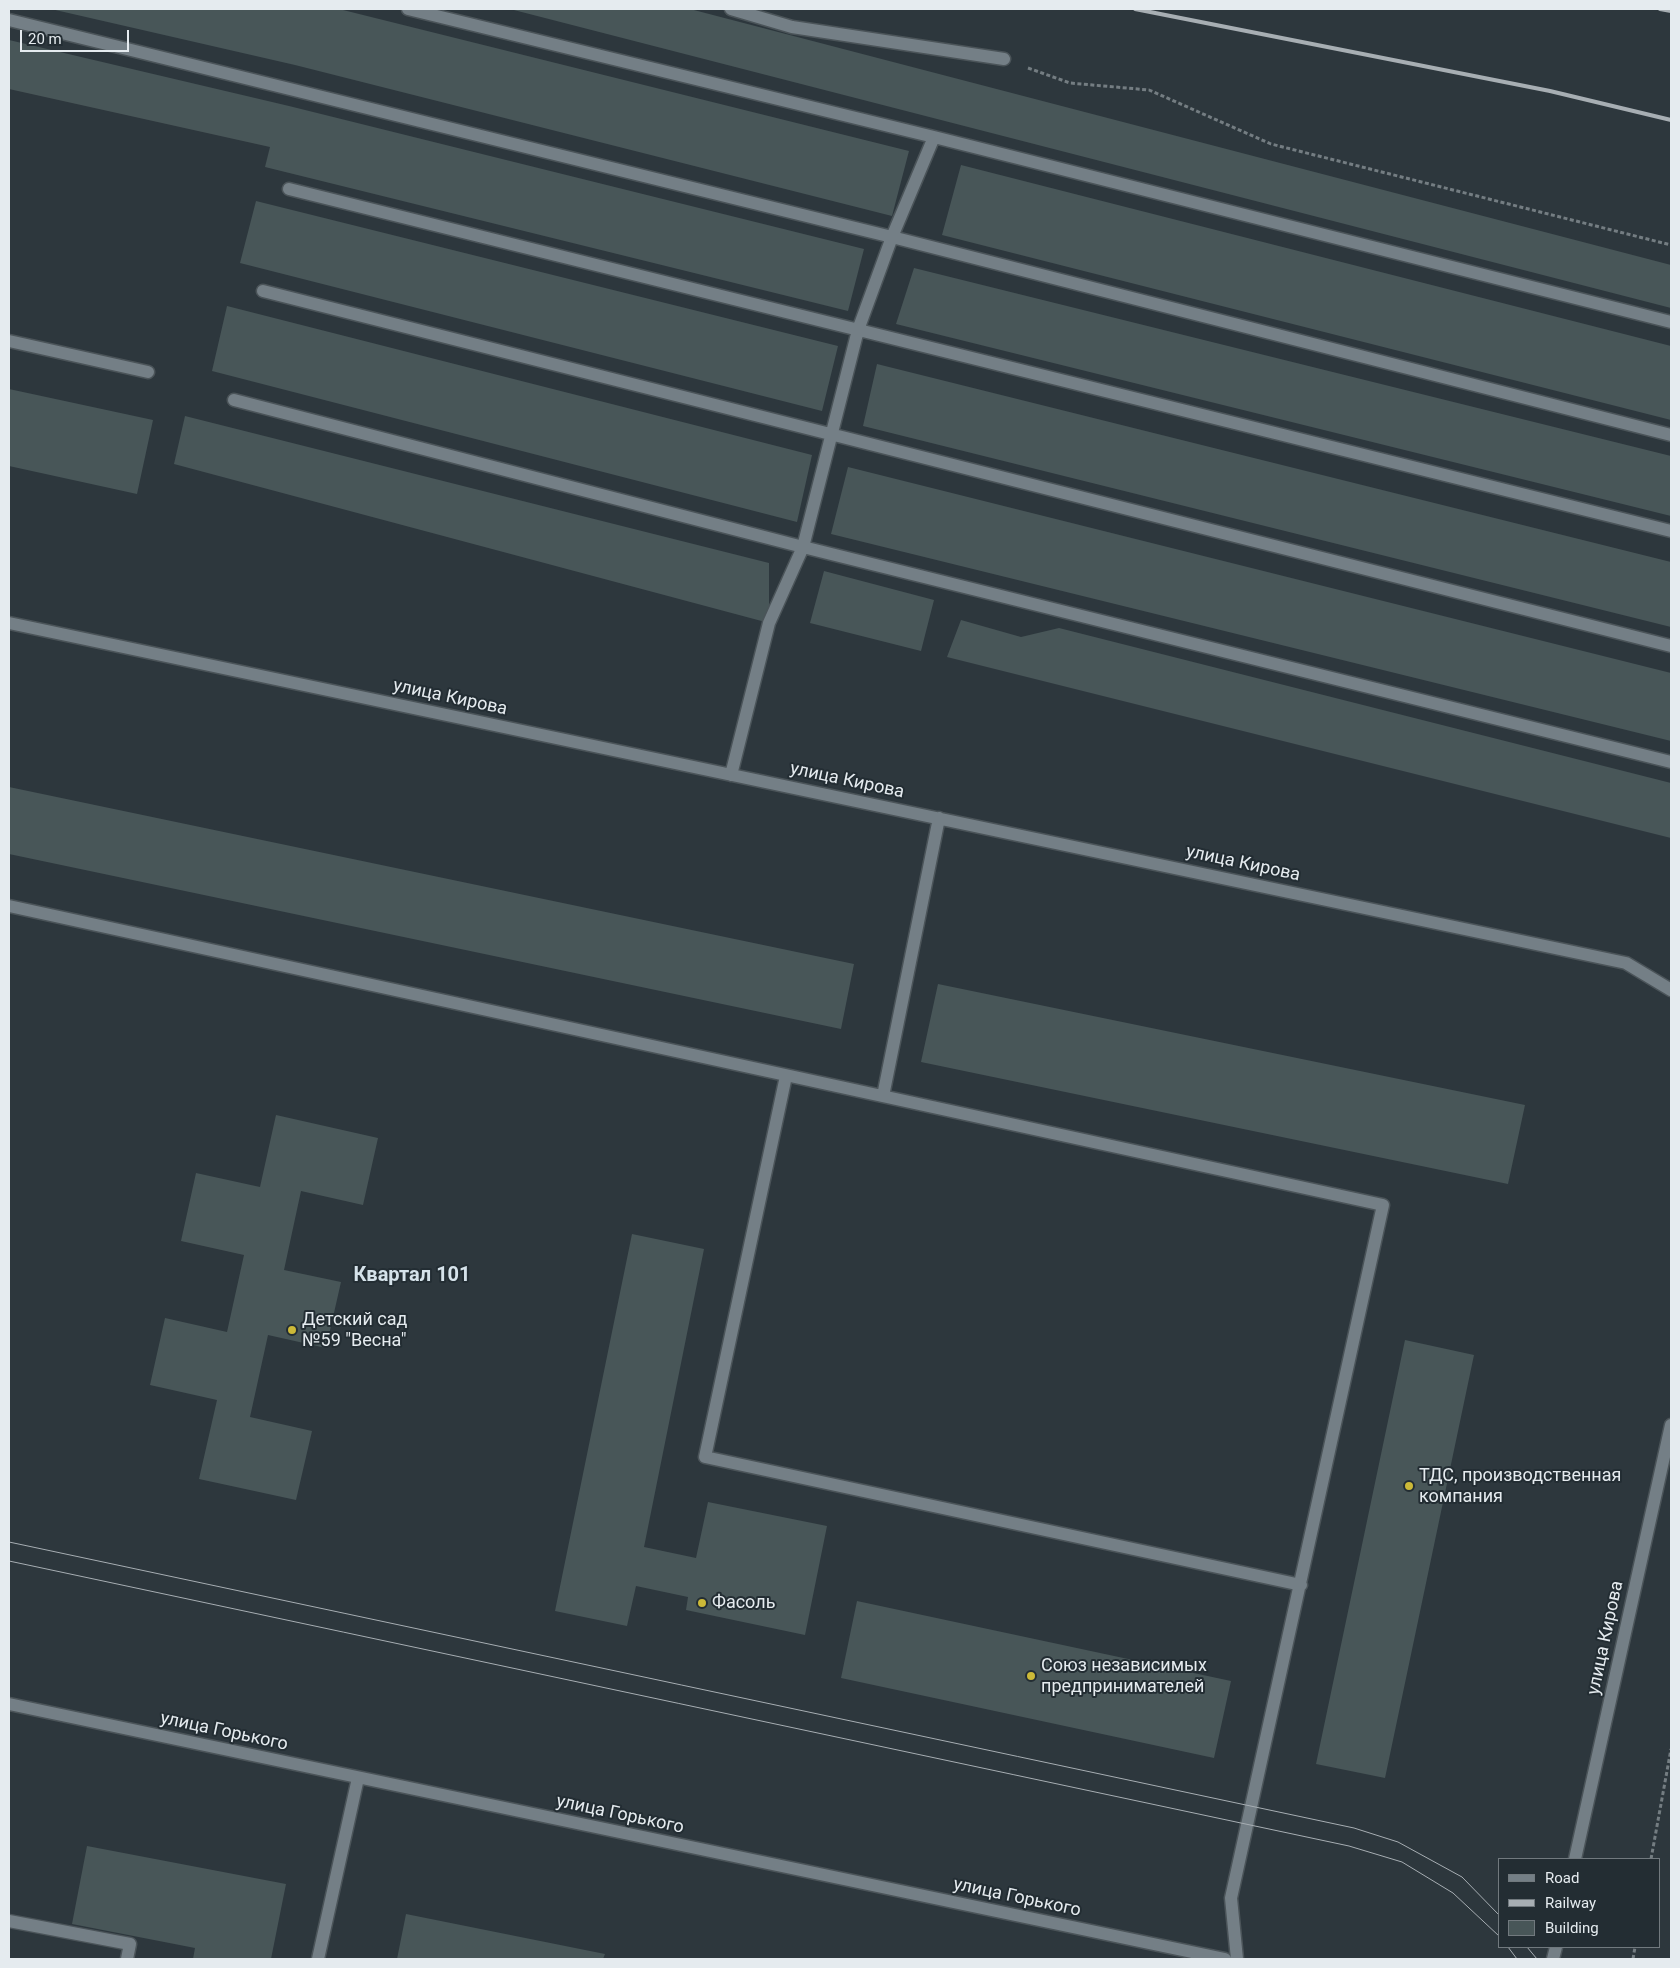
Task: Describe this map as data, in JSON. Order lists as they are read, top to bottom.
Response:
{
  "streets": {
    "street": ["улица Кирова", "улица Горького"]
  },
  "districts": ["Квартал 101"],
  "places": [
    "Детский сад №59 \"Весна\"",
    "ТДС, производственная компания",
    "Фасоль",
    "Союз независимых предпринимателей"
  ],
  "legend": ["Road", "Railway", "Building"],
  "scale_bar": "20 m"
}
